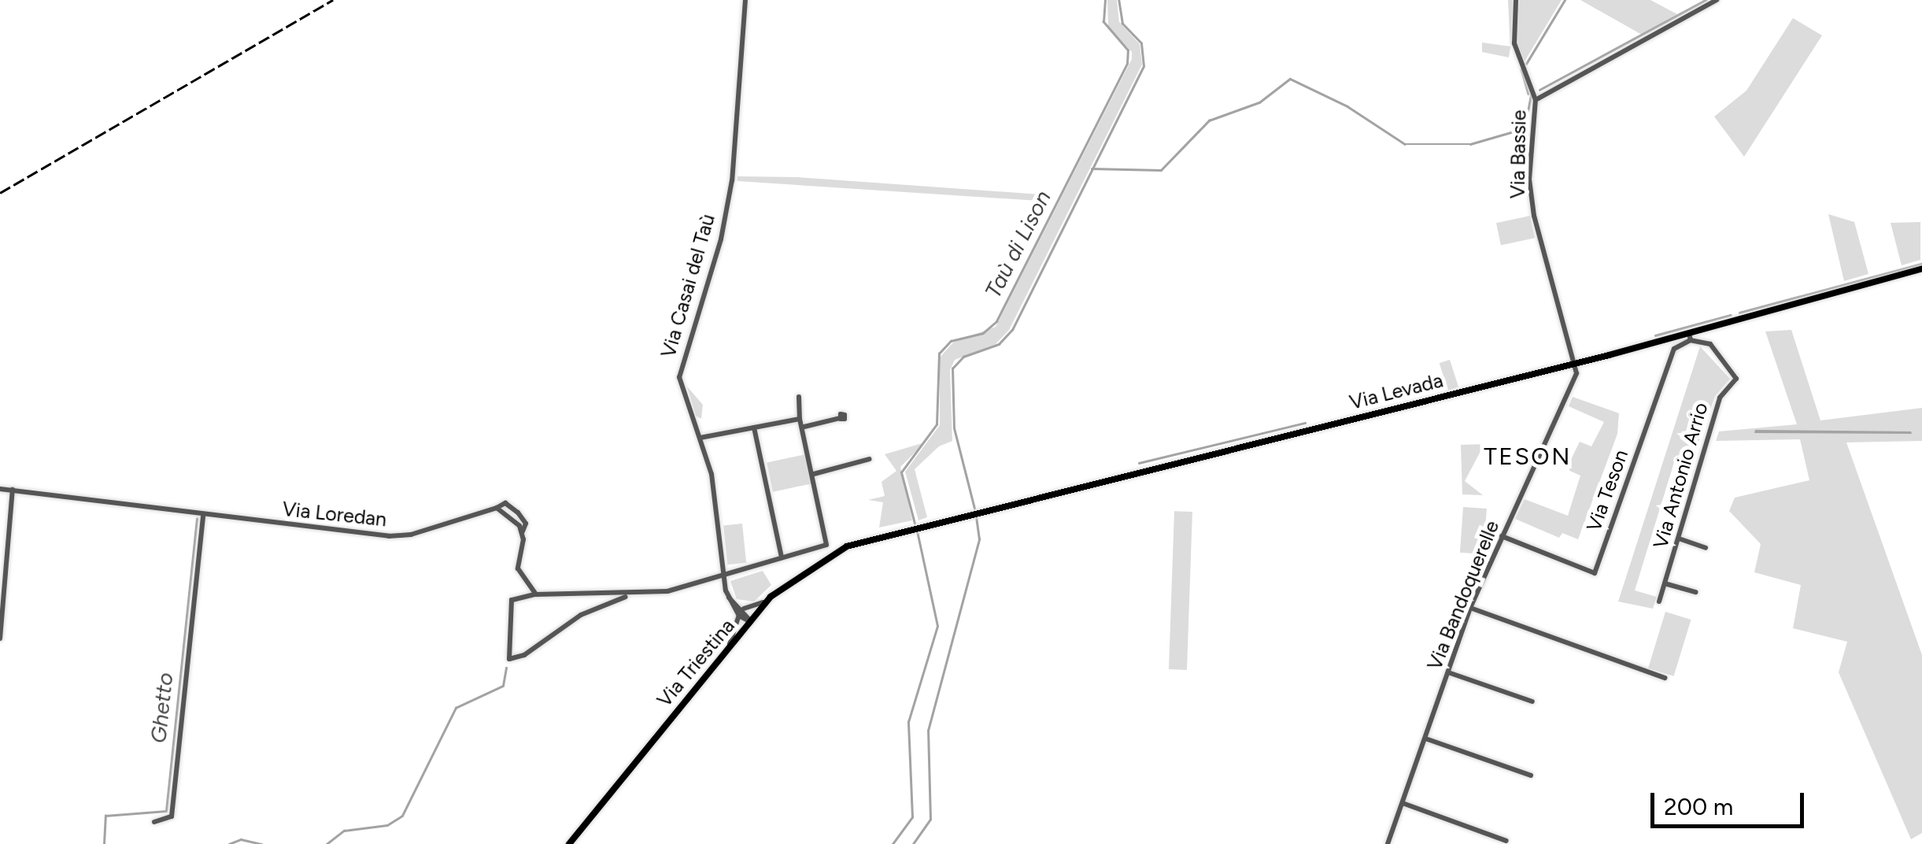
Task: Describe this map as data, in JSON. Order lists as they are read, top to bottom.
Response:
{
  "streets": {
    "main road": ["Via Levada", "Via Triestina"],
    "street": [
      "Via Bassie",
      "Via Casai del Taù",
      "Via Antonio Arrio",
      "Via Teson",
      "Via Loredan",
      "Via Bandoquerelle"
    ]
  },
  "crossings": [
    ["Via Bassie", "Via Levada"],
    ["Via Bassie", "Via Bandoquerelle"],
    ["Via Levada", "Via Antonio Arrio"],
    ["Via Levada", "Via Teson"],
    ["Via Levada", "Via Bandoquerelle"],
    ["Via Levada", "Via Triestina"],
    ["Via Antonio Arrio", "Via Teson"],
    ["Via Teson", "Via Bandoquerelle"]
  ],
  "districts": ["TESON"],
  "water": ["Taù di Lison", "Ghetto"],
  "scale_bar": "200 m"
}
